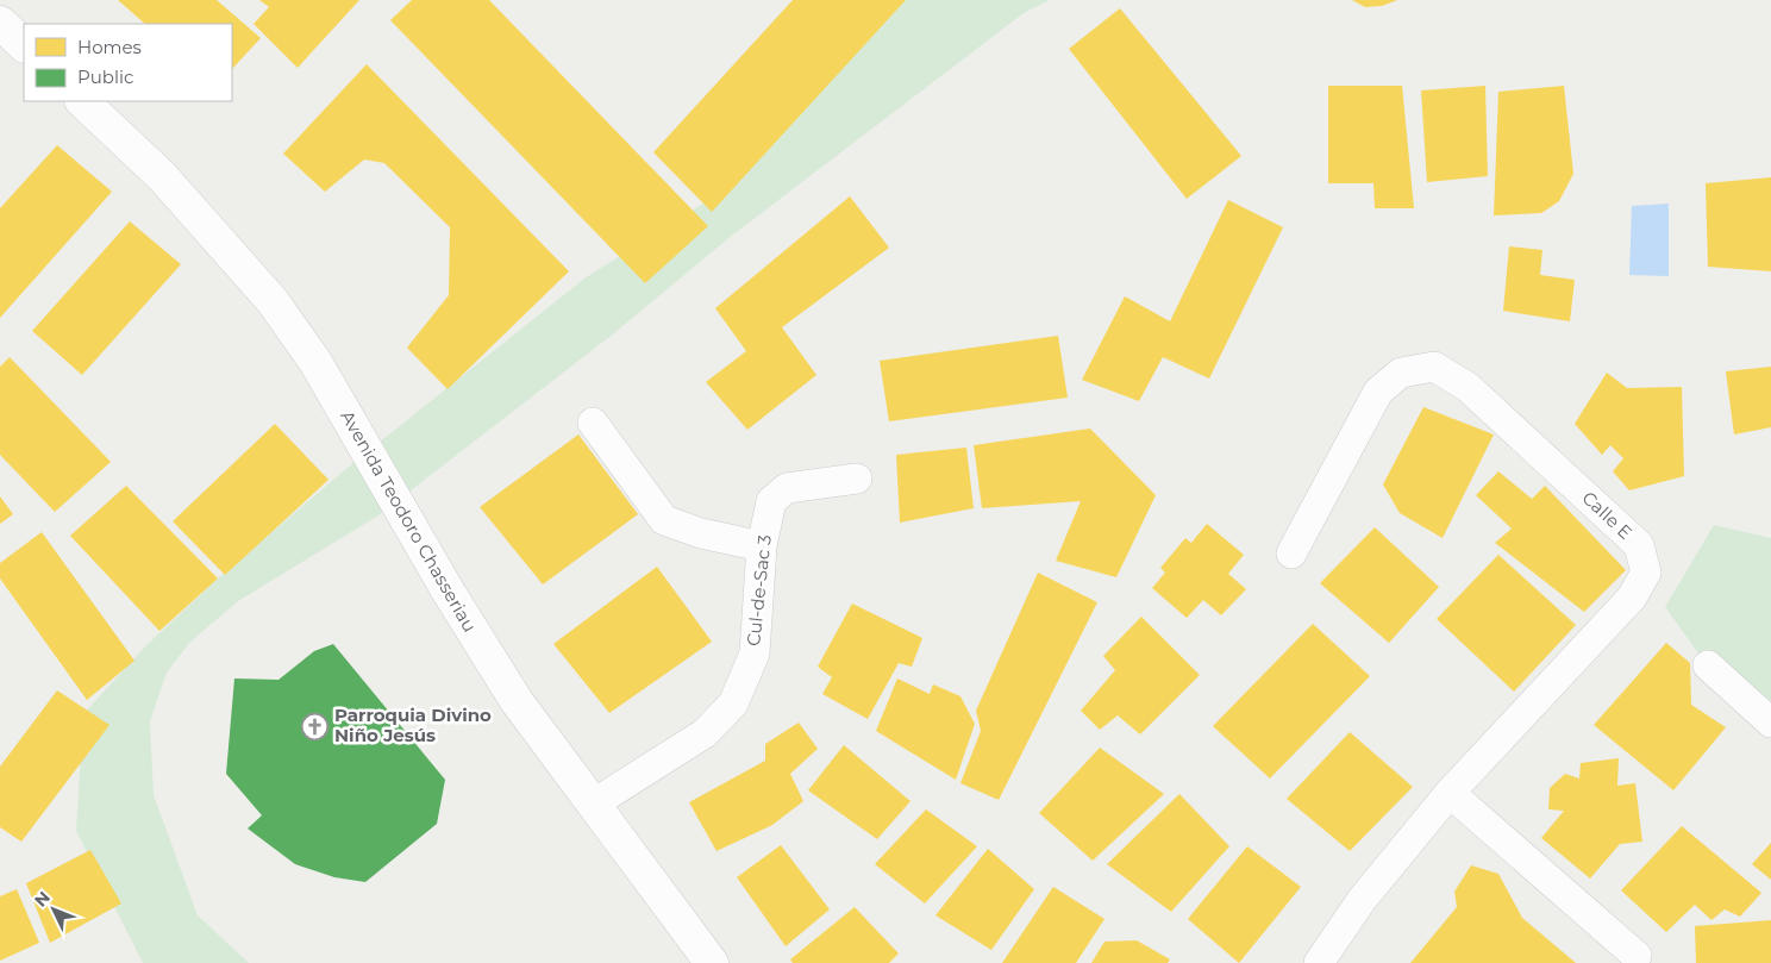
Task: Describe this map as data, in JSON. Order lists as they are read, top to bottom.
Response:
{
  "streets": {
    "street": ["Calle E", "Avenida Teodoro Chasseriau", "Cul-de-Sac 3"]
  },
  "crossings": [
    ["Avenida Teodoro Chasseriau", "Cul-de-Sac 3"]
  ],
  "places": {
    "church": ["Parroquia Divino Niño Jesús"]
  },
  "legend": ["Homes", "Public"],
  "north": "top left"
}
